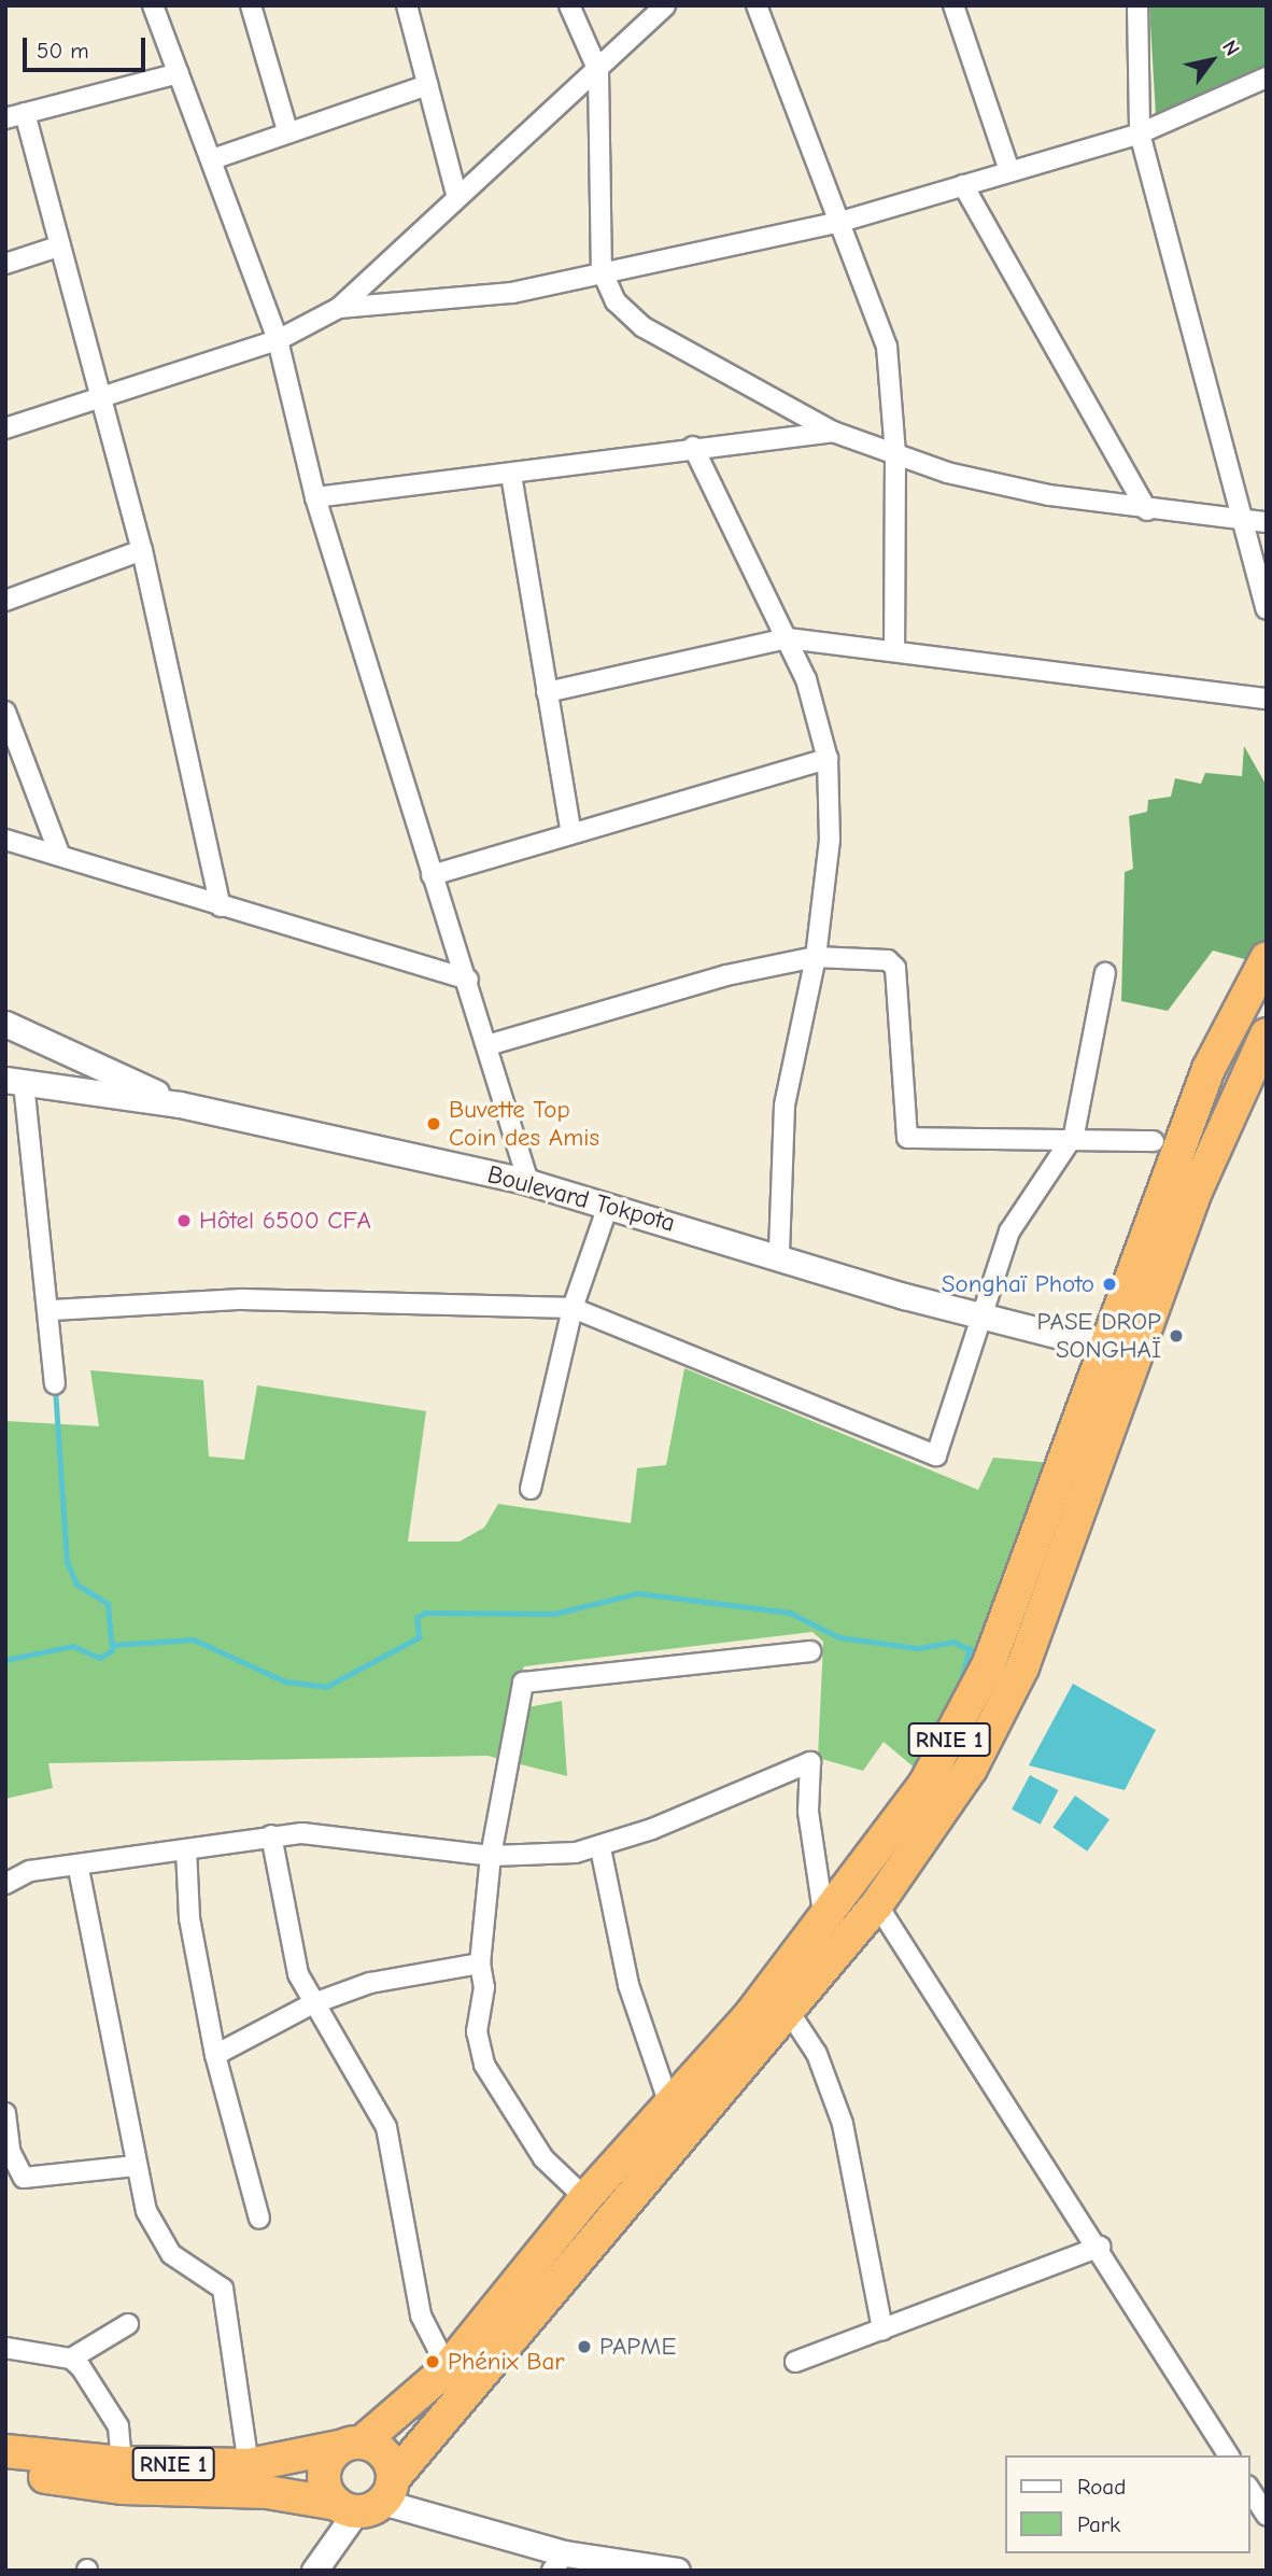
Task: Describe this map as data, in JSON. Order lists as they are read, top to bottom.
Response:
{
  "streets": {
    "highway": ["RNIE 1"],
    "street": ["Boulevard Tokpota"]
  },
  "crossings": [
    ["Boulevard Tokpota", "RNIE 1"]
  ],
  "places": [
    "Buvette Top Coin des Amis",
    "Hôtel 6500 CFA",
    "Songhaï Photo",
    "PASE DROP SONGHAÏ",
    "PAPME",
    "Phénix Bar"
  ],
  "legend": ["Road", "Park"],
  "scale_bar": "50 m",
  "north": "top right"
}
